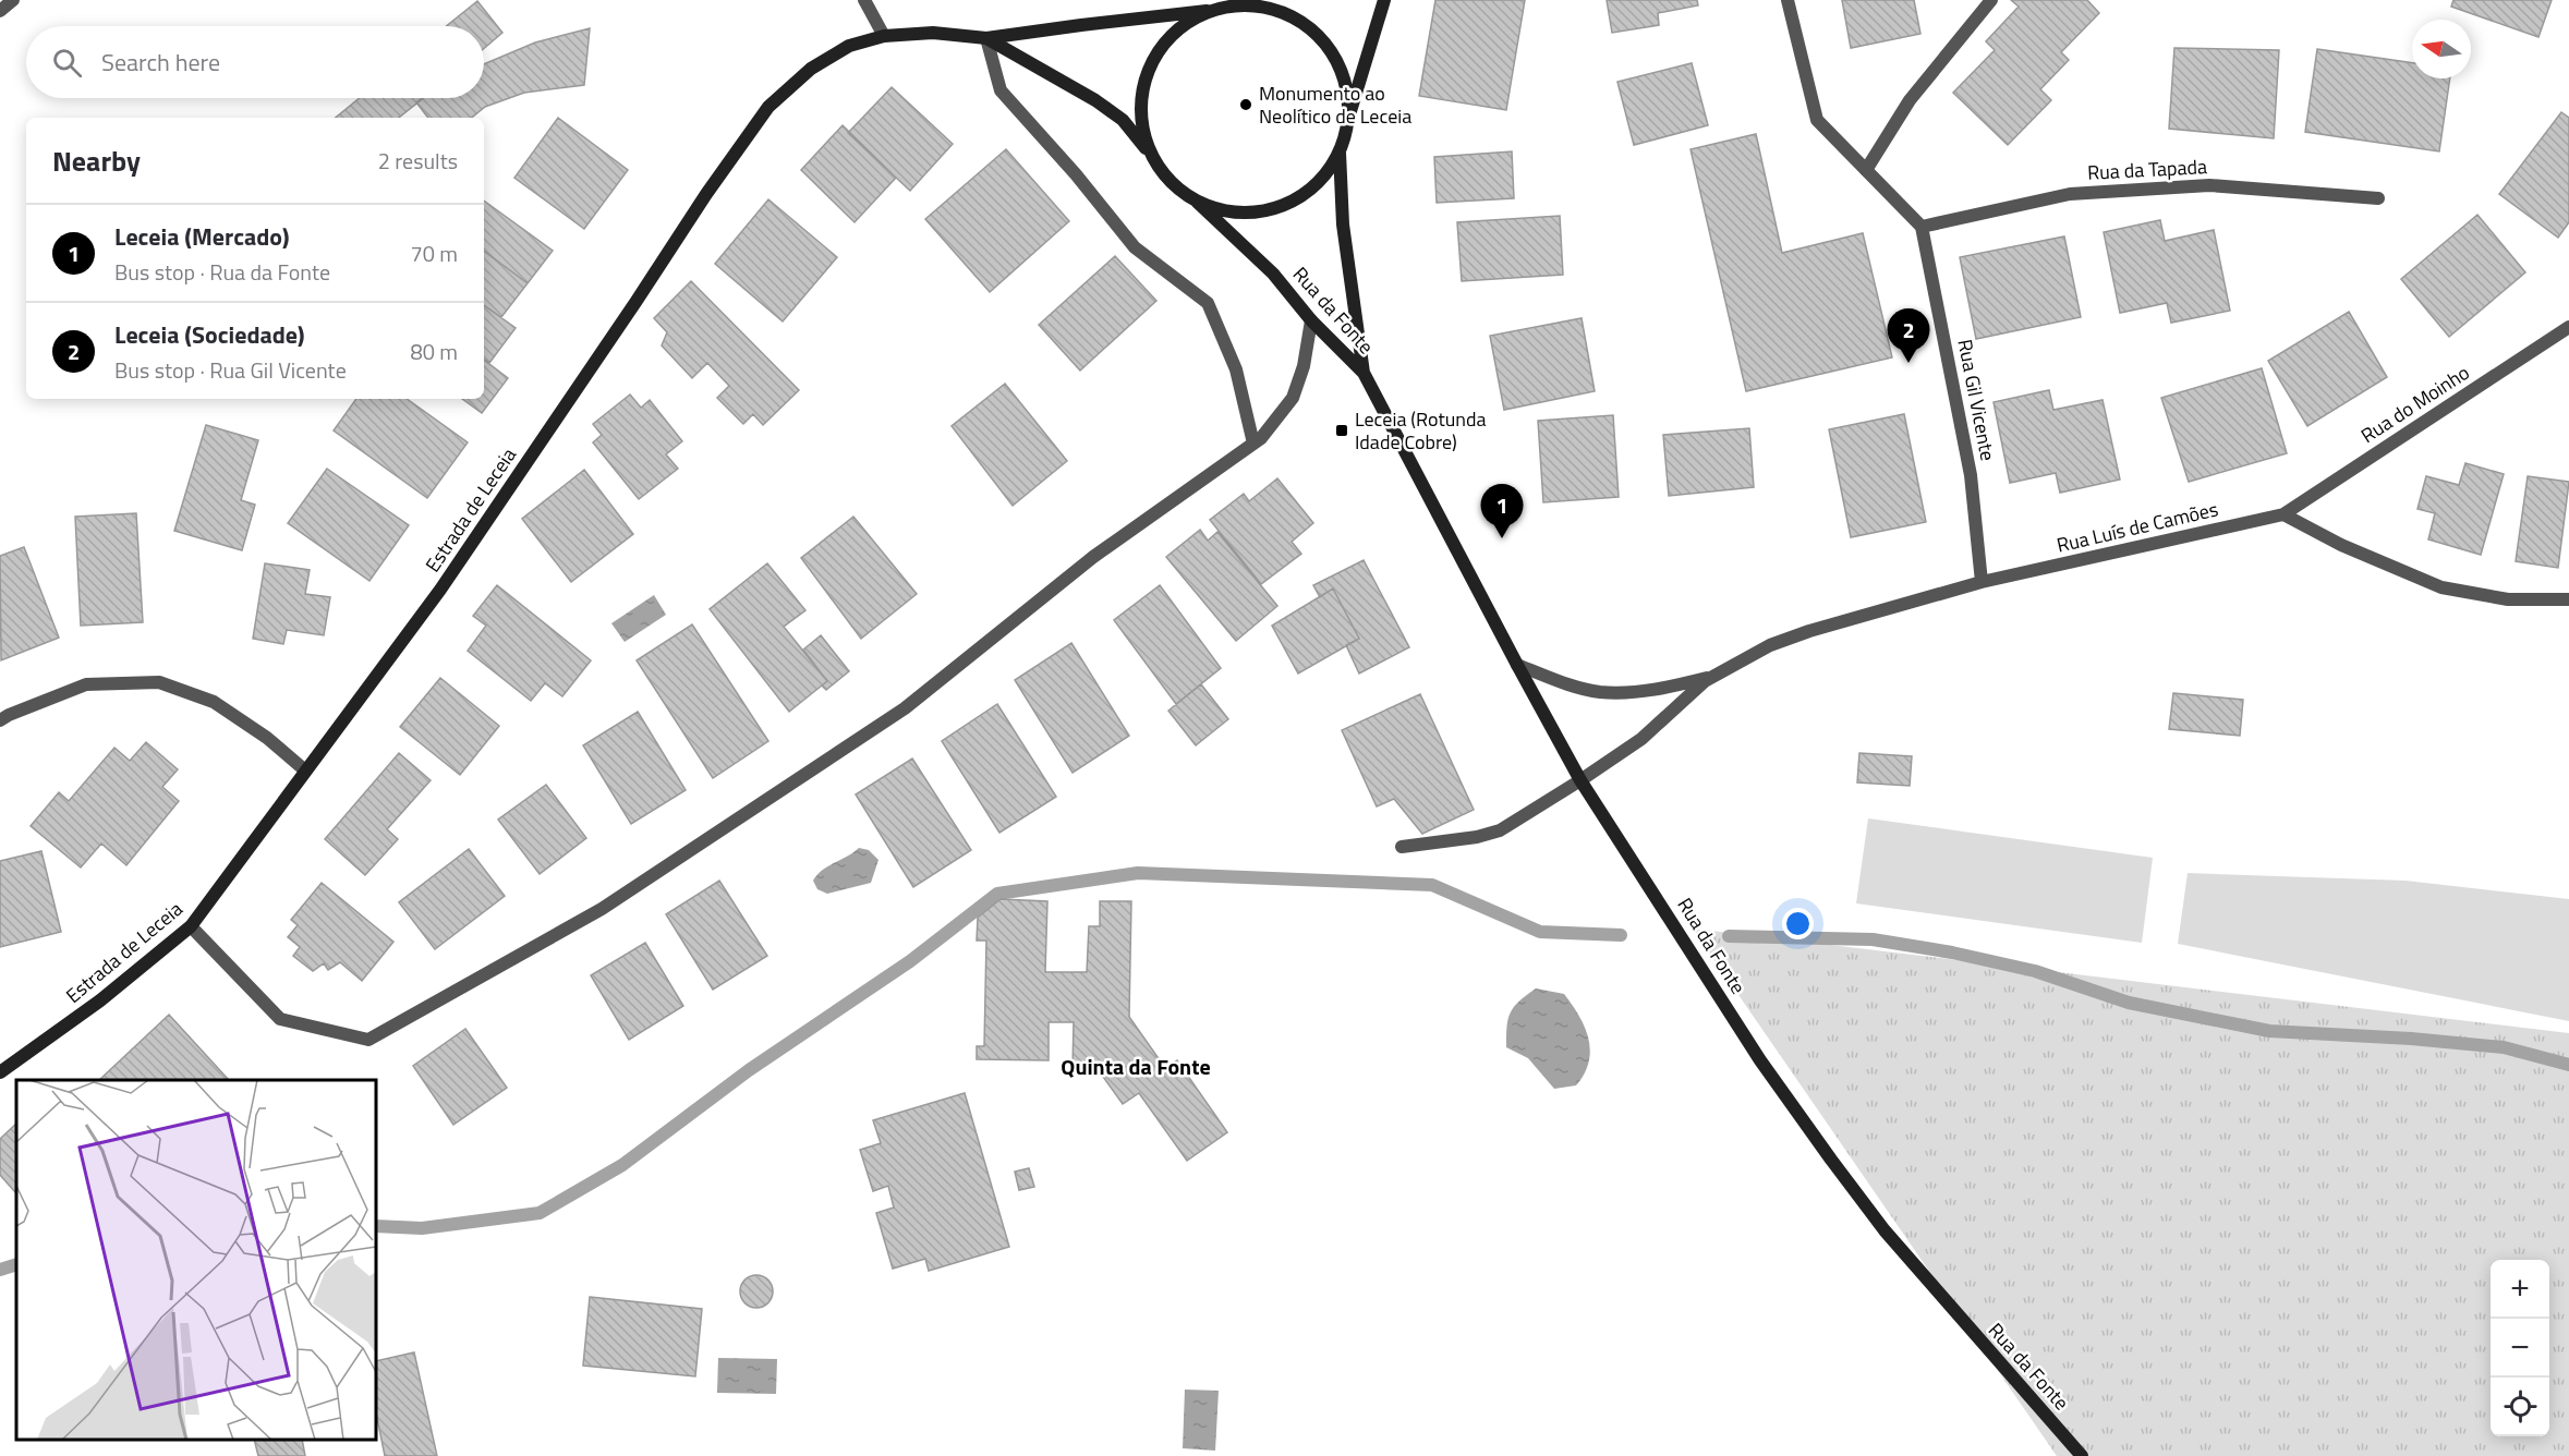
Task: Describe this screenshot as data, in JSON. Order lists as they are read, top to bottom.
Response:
{
  "streets": {
    "main road": ["Rua da Fonte", "Estrada de Leceia"],
    "street": [
      "Rua da Tapada",
      "Rua Gil Vicente",
      "Rua do Moinho",
      "Rua Luís de Camões"
    ]
  },
  "crossings": [
    ["Rua da Tapada", "Rua Gil Vicente"],
    ["Rua da Fonte", "Estrada de Leceia"],
    ["Rua da Fonte", "Rua Luís de Camões"],
    ["Rua Gil Vicente", "Rua Luís de Camões"],
    ["Rua do Moinho", "Rua Luís de Camões"]
  ],
  "districts": ["Quinta da Fonte"],
  "places": {
    "other": ["Monumento ao Neolítico de Leceia"],
    "transit": ["Leceia (Rotunda Idade Cobre)"]
  },
  "north": "left",
  "page": {
    "search": "Search here",
    "heading": ["Nearby", "2 results"],
    "list": [
      {
        "mark": "1",
        "name": "Leceia (Mercado)",
        "note": "Bus stop · Rua da Fonte",
        "value": "70 m"
      },
      {
        "mark": "2",
        "name": "Leceia (Sociedade)",
        "note": "Bus stop · Rua Gil Vicente",
        "value": "80 m"
      }
    ],
    "pins": ["2", "1"],
    "map_buttons": ["+", "−"]
  }
}
